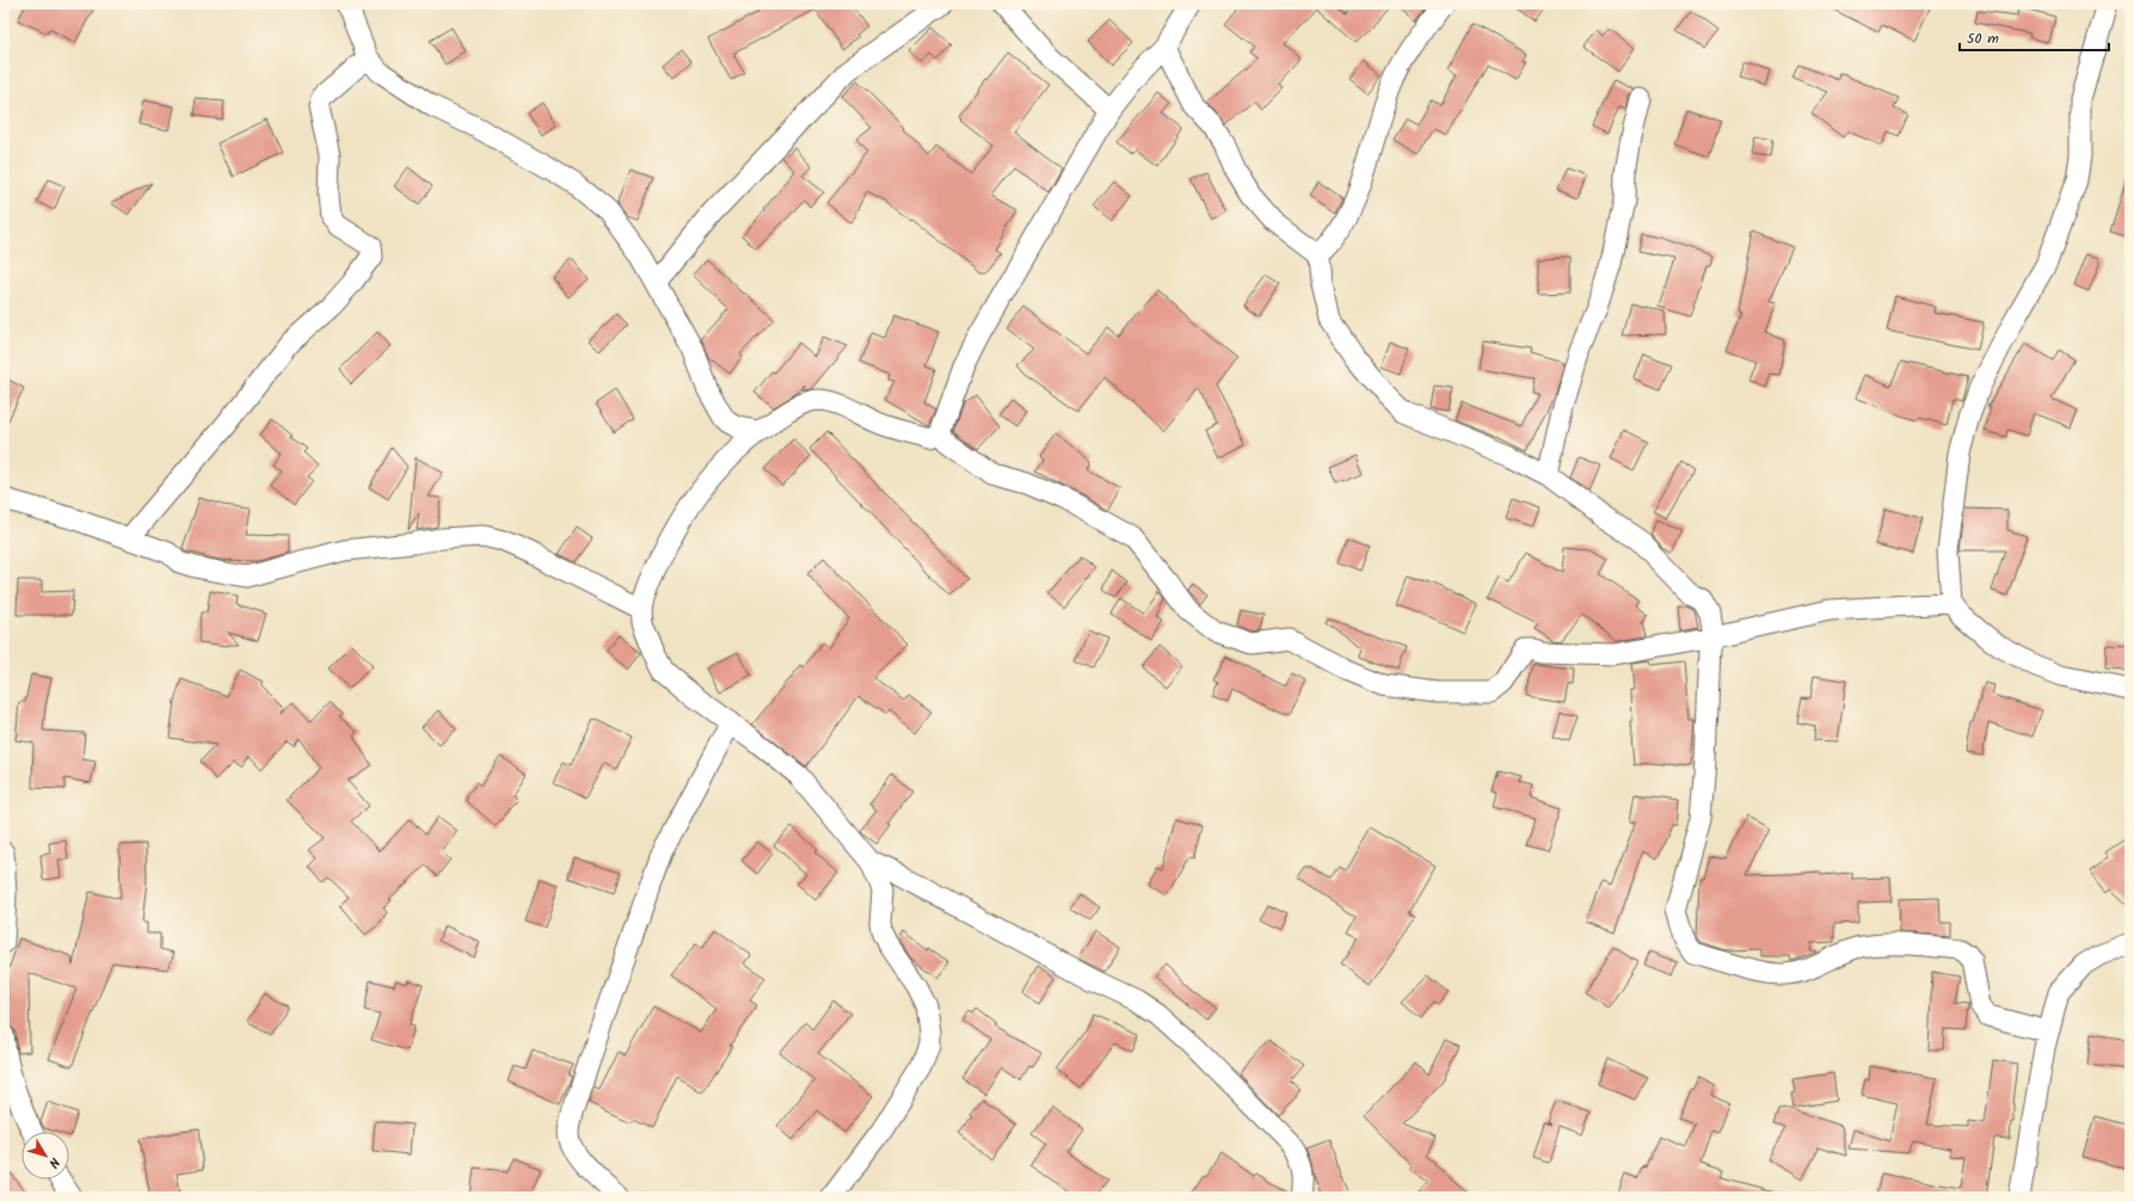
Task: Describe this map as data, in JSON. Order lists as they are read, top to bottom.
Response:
{
  "scale_bar": "50 m",
  "north": "bottom right"
}
